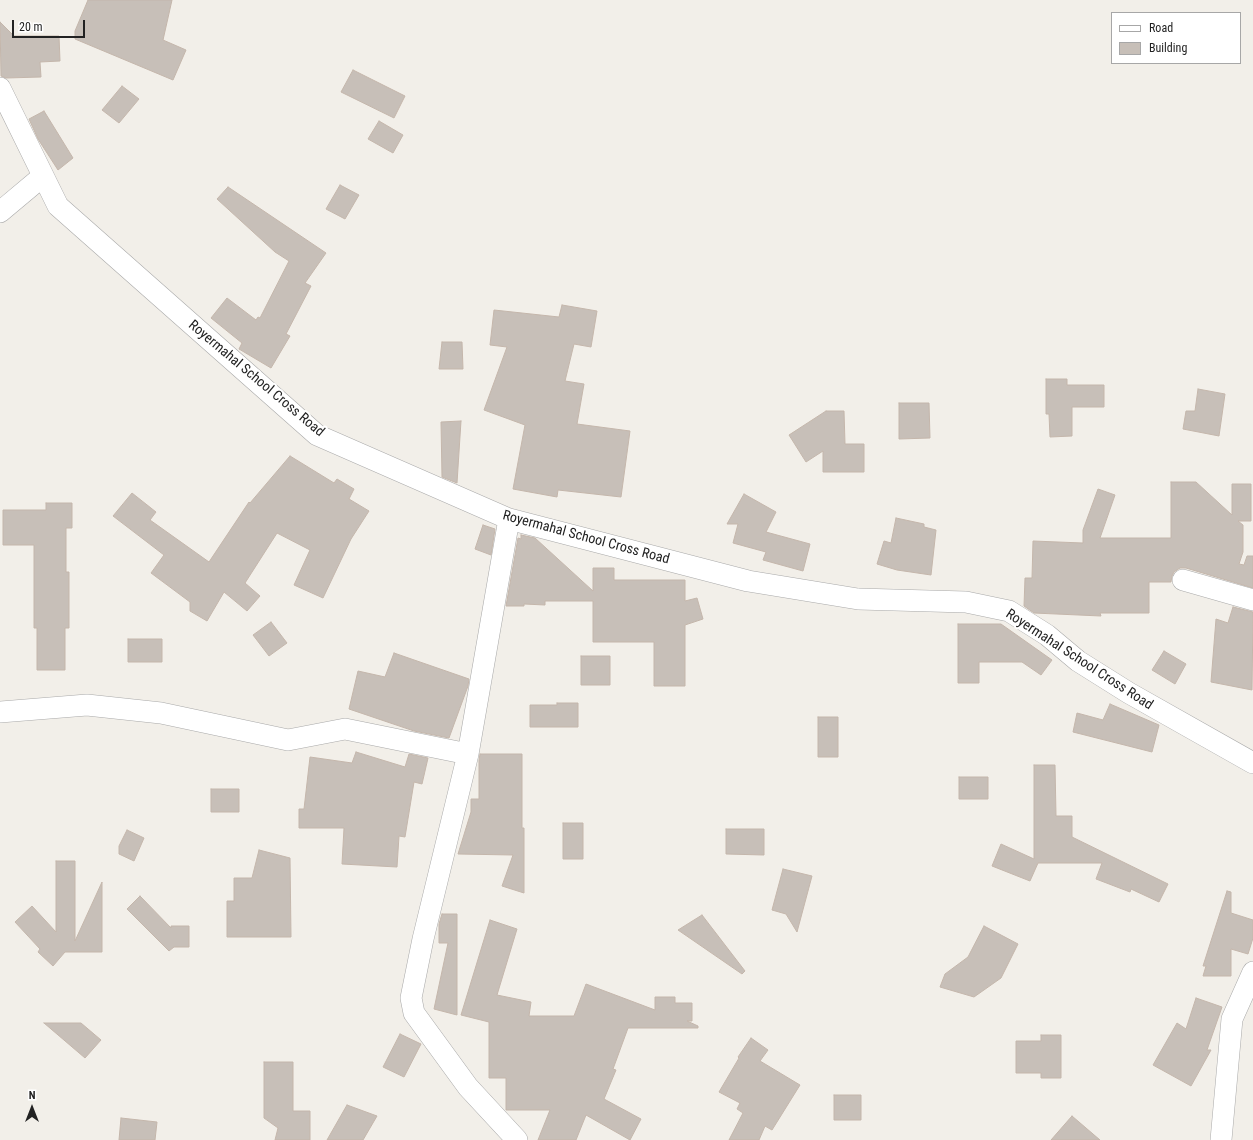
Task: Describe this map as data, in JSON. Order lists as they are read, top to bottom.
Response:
{
  "streets": {
    "street": ["Royermahal School Cross Road"]
  },
  "legend": ["Road", "Building"],
  "scale_bar": "20 m",
  "north": "top"
}
